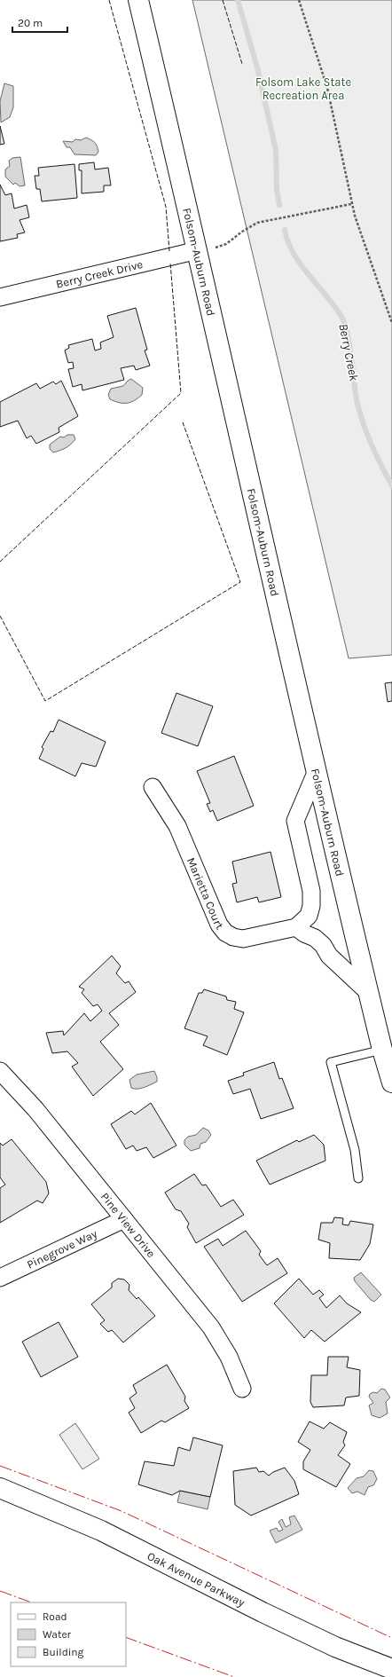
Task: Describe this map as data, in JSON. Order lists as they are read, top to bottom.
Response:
{
  "streets": {
    "main road": ["Folsom-Auburn Road", "Oak Avenue Parkway"],
    "street": [
      "Berry Creek Drive",
      "Marietta Court",
      "Pine View Drive",
      "Pinegrove Way"
    ]
  },
  "crossings": [
    ["Folsom-Auburn Road", "Berry Creek Drive"],
    ["Pine View Drive", "Pinegrove Way"]
  ],
  "water": ["Berry Creek"],
  "parks": ["Folsom Lake State Recreation Area"],
  "legend": ["Road", "Water", "Building"],
  "scale_bar": "20 m"
}
